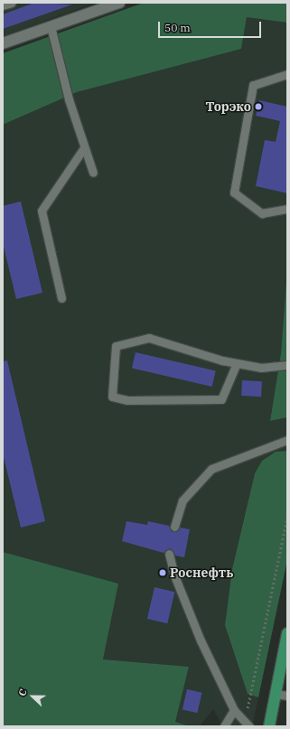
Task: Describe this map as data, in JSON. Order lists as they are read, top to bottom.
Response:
{
  "places": ["Торэко", "Роснефть"],
  "scale_bar": "50 m",
  "north": "left"
}
